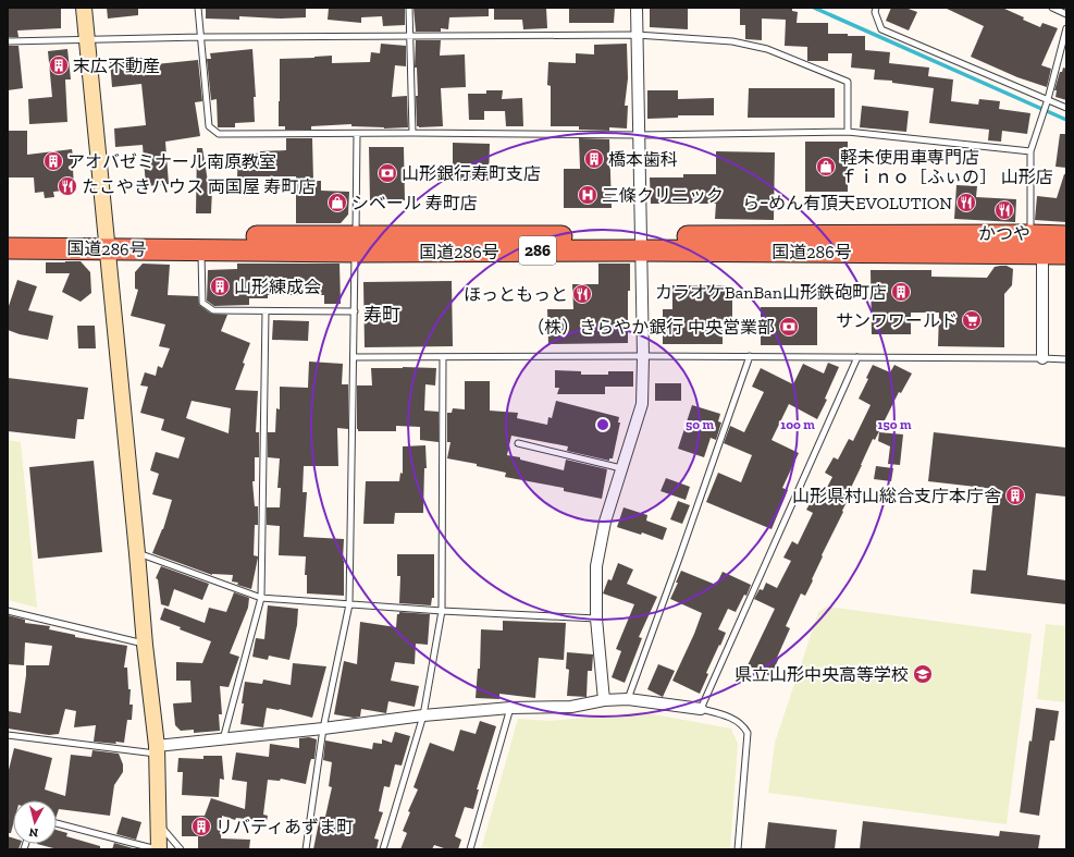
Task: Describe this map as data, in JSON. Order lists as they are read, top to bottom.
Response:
{
  "streets": {
    "highway": ["国道286号", "286"]
  },
  "districts": ["寿町"],
  "places": {
    "building": [
      "末広不動産",
      "橋本歯科",
      "アオバゼミナール南原教室",
      "山形練成会",
      "カラオケBanBan山形鉄砲町店",
      "山形県村山総合支庁本庁舎",
      "リバティあずま町"
    ],
    "shop": ["軽未使用車専門店 ｆｉｎｏ［ふぃの］ 山形店", "シベール 寿町店"],
    "bank": ["山形銀行寿町支店", "（株）きらやか銀行 中央営業部"],
    "restaurant": [
      "たこやきハウス 両国屋 寿町店",
      "らｰめん有頂天EVOLUTION",
      "かつや",
      "ほっともっと"
    ],
    "hospital": ["三條クリニック"],
    "supermarket": ["サンワワールド"],
    "school or university": ["県立山形中央高等学校"]
  },
  "north": "bottom",
  "rings": ["50 m", "100 m", "150 m"]
}
